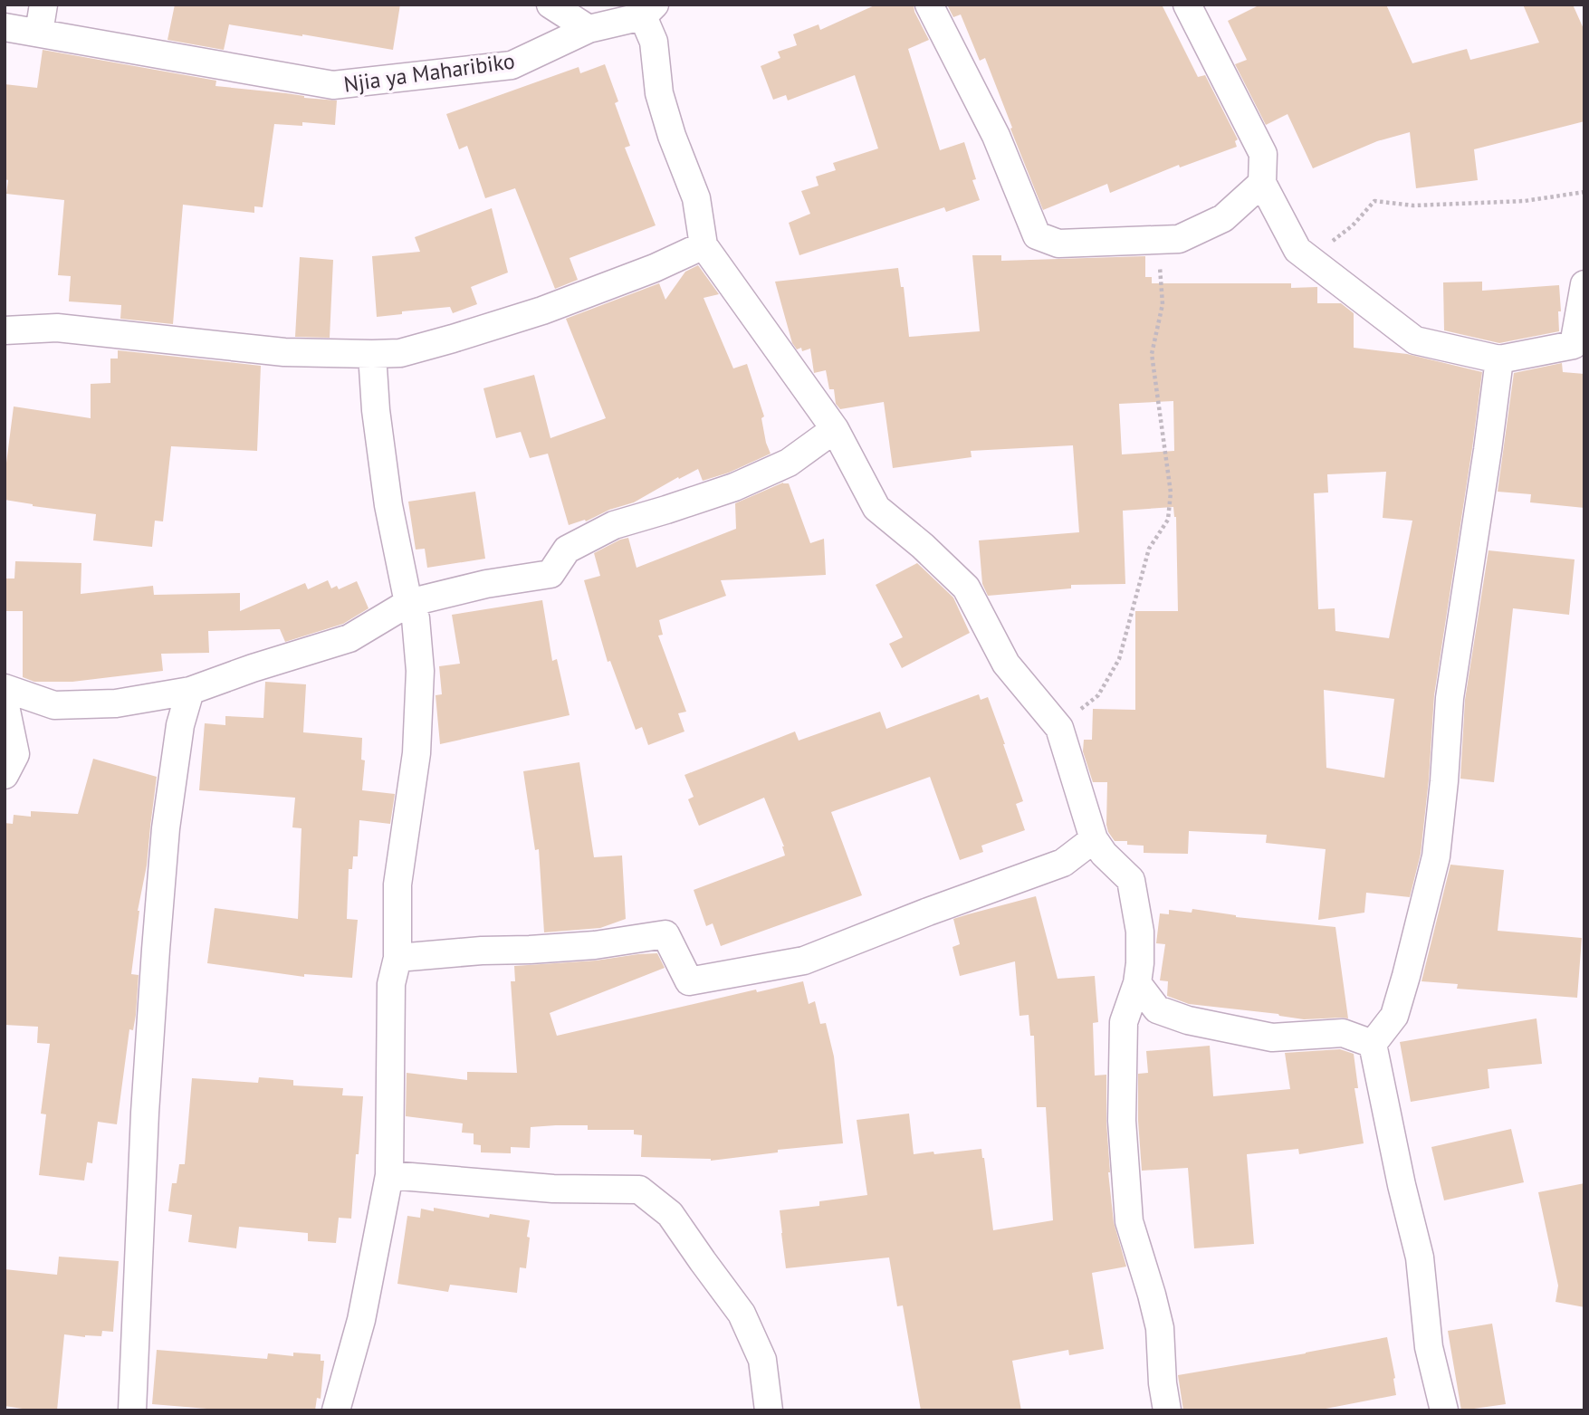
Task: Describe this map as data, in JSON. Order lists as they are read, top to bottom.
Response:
{
  "streets": {
    "street": ["Njia ya Maharibiko"]
  }
}
